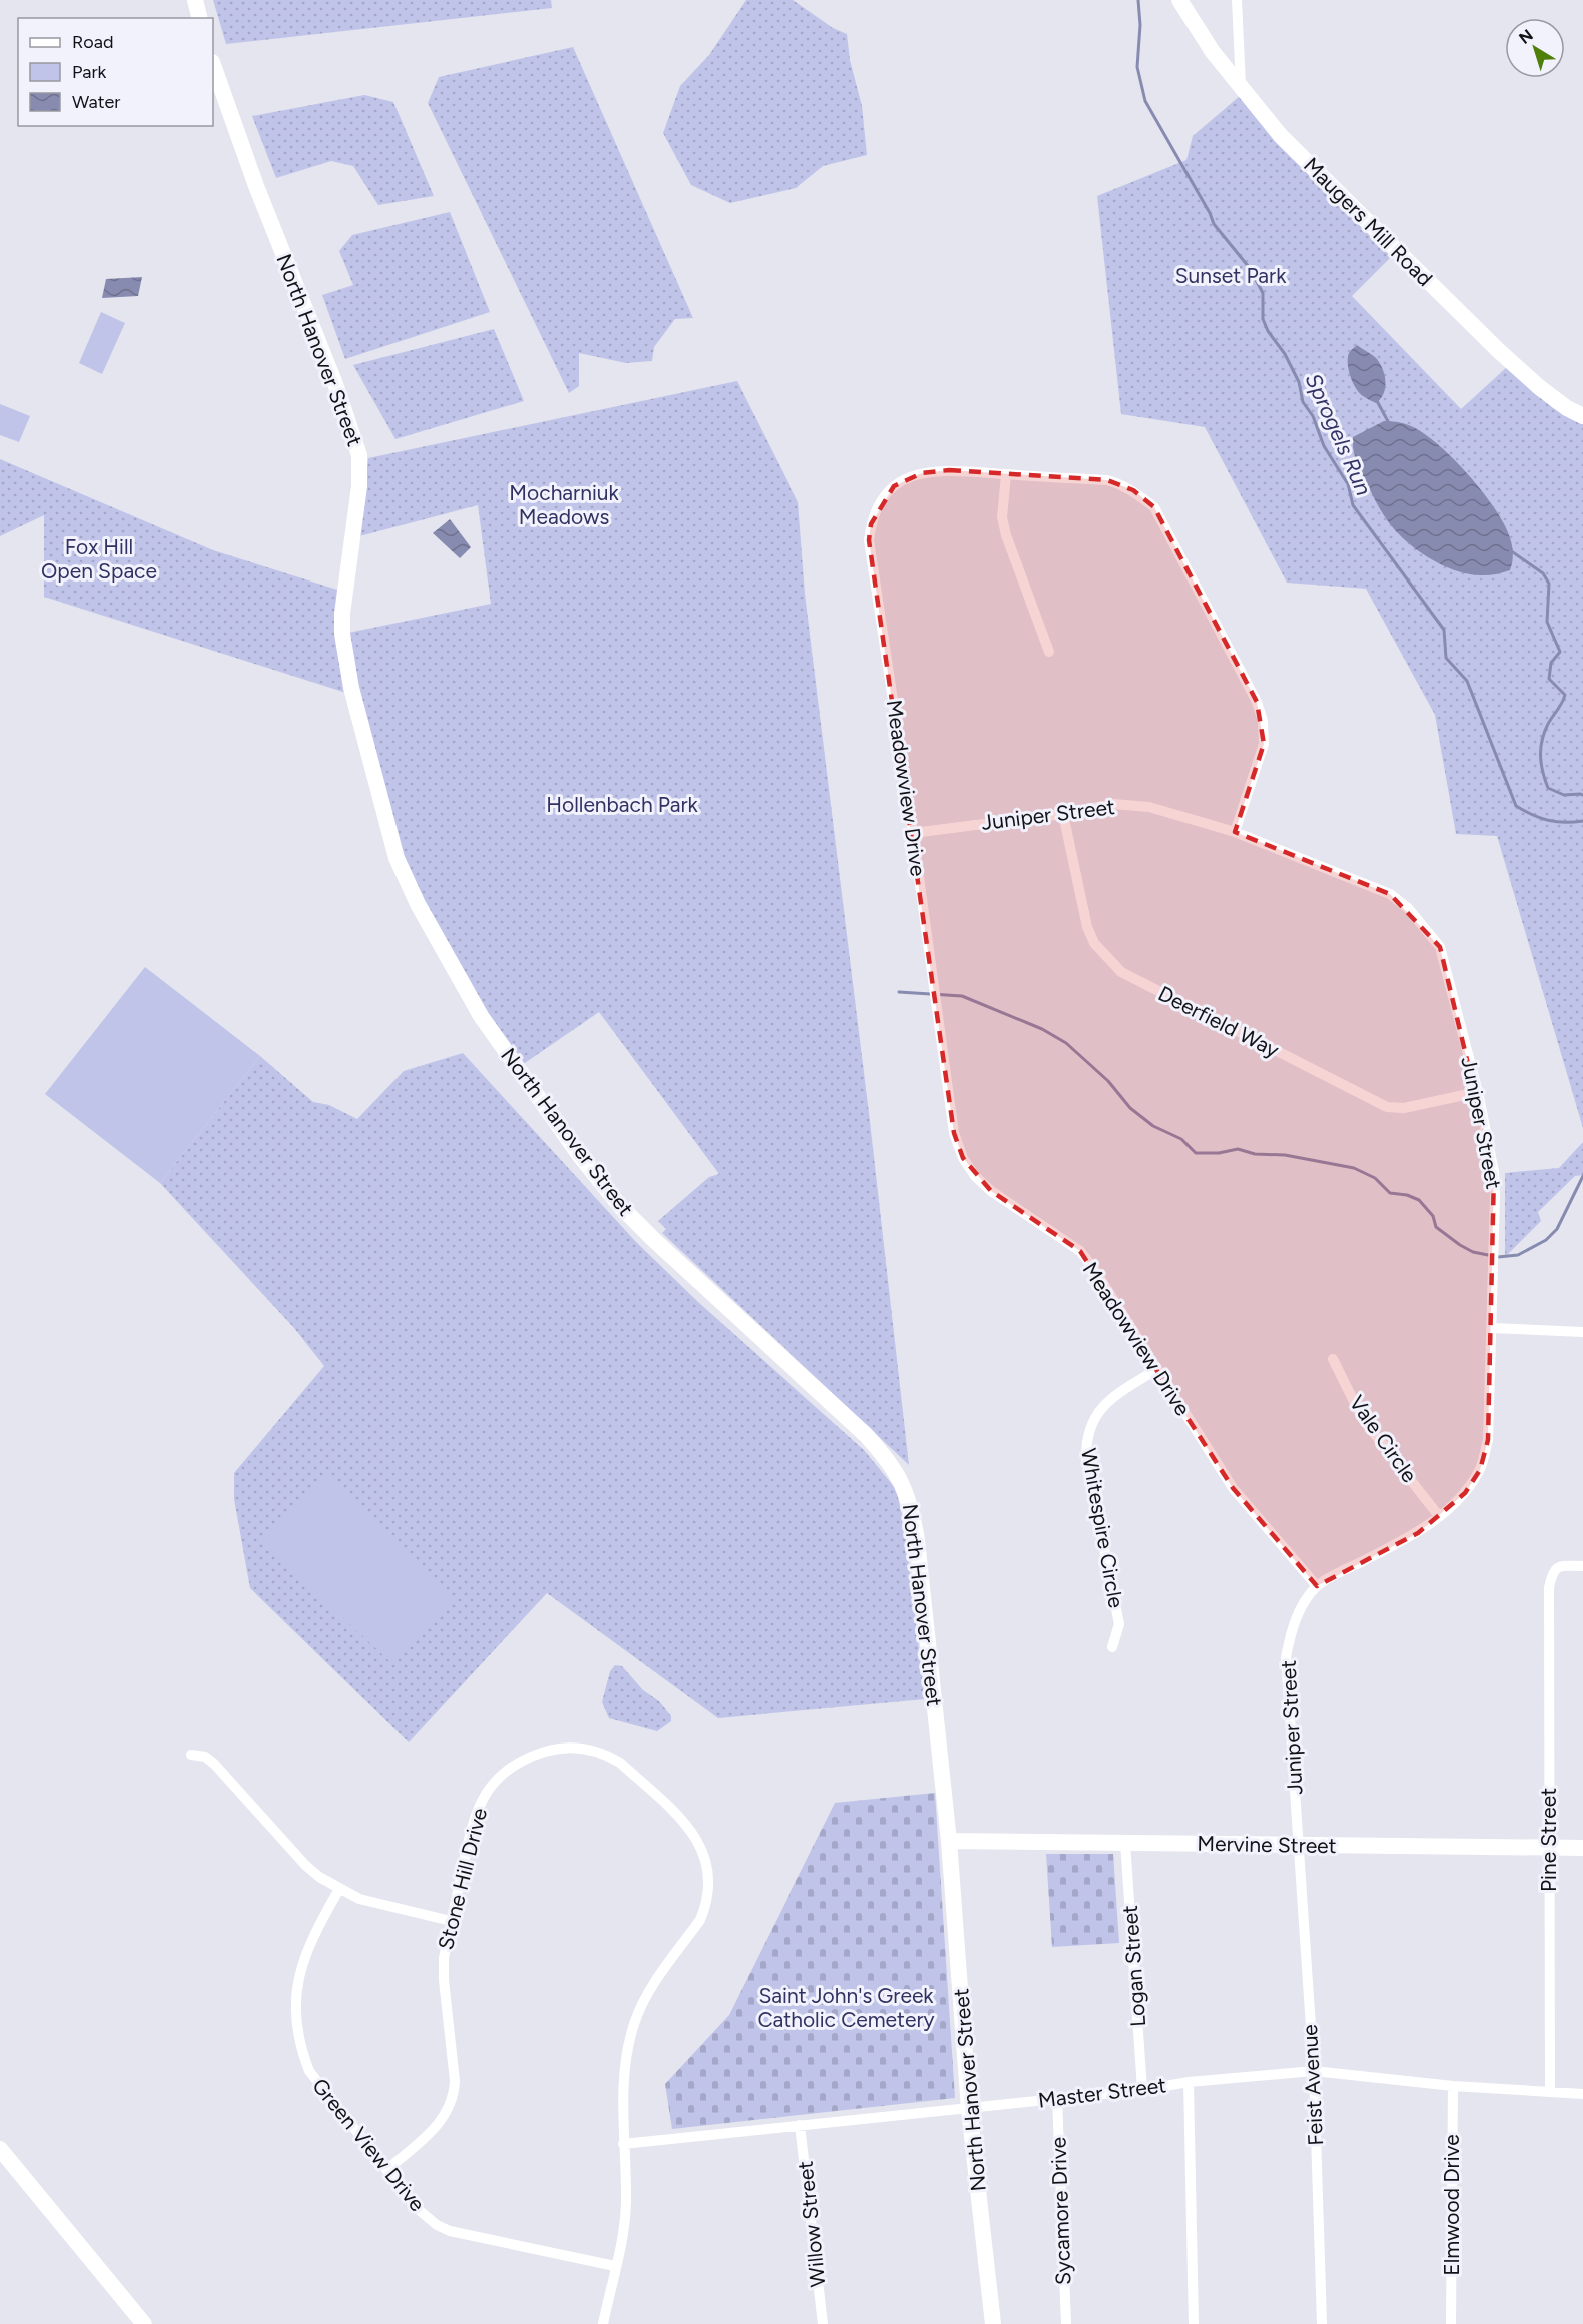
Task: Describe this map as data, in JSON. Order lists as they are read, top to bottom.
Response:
{
  "streets": {
    "street": [
      "Maugers Mill Road",
      "North Hanover Street",
      "Meadowview Drive",
      "Juniper Street",
      "Deerfield Way",
      "Vale Circle",
      "Whitespire Circle",
      "Pine Street",
      "Mervine Street",
      "Stone Hill Drive",
      "Logan Street",
      "Feist Avenue",
      "Master Street",
      "Green View Drive",
      "Elmwood Drive",
      "Sycamore Drive",
      "Willow Street"
    ]
  },
  "crossings": [
    ["North Hanover Street", "Mervine Street"],
    ["North Hanover Street", "Master Street"],
    ["Meadowview Drive", "Juniper Street"],
    ["Meadowview Drive", "Whitespire Circle"],
    ["Juniper Street", "Deerfield Way"],
    ["Juniper Street", "Vale Circle"],
    ["Juniper Street", "Mervine Street"],
    ["Juniper Street", "Feist Avenue"],
    ["Pine Street", "Mervine Street"],
    ["Pine Street", "Master Street"],
    ["Mervine Street", "Logan Street"],
    ["Mervine Street", "Feist Avenue"],
    ["Stone Hill Drive", "Master Street"],
    ["Stone Hill Drive", "Green View Drive"],
    ["Logan Street", "Master Street"],
    ["Feist Avenue", "Master Street"],
    ["Master Street", "Elmwood Drive"],
    ["Master Street", "Sycamore Drive"],
    ["Master Street", "Willow Street"]
  ],
  "water": ["Sprogels Run"],
  "parks": [
    "Sunset Park",
    "Mocharniuk Meadows",
    "Fox Hill Open Space",
    "Hollenbach Park",
    "Saint John's Greek Catholic Cemetery"
  ],
  "legend": ["Road", "Park", "Water"],
  "north": "top left"
}
